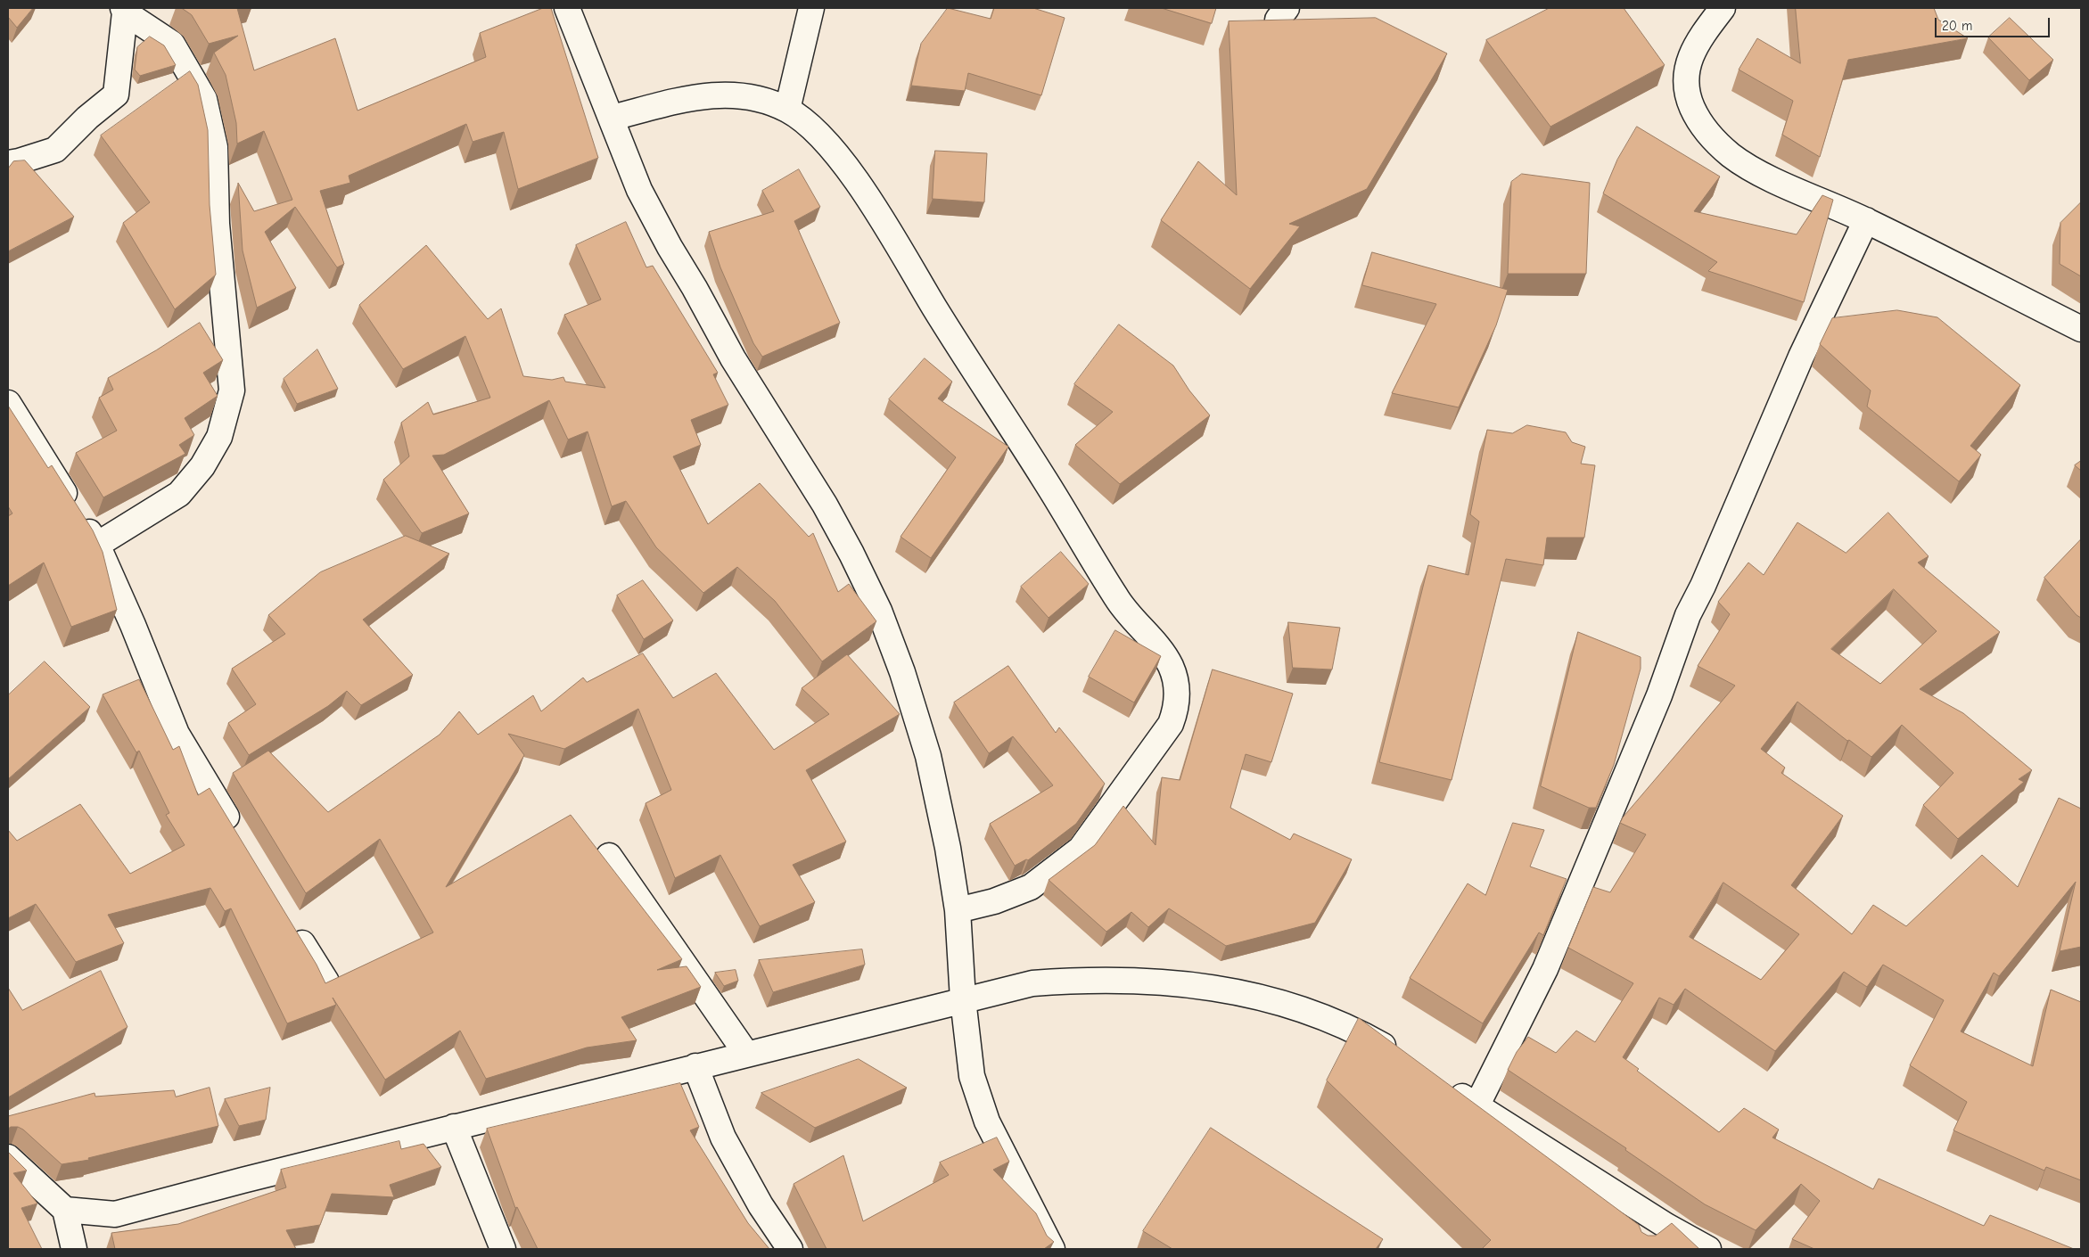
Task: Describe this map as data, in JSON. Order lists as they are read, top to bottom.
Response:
{
  "scale_bar": "20 m"
}
